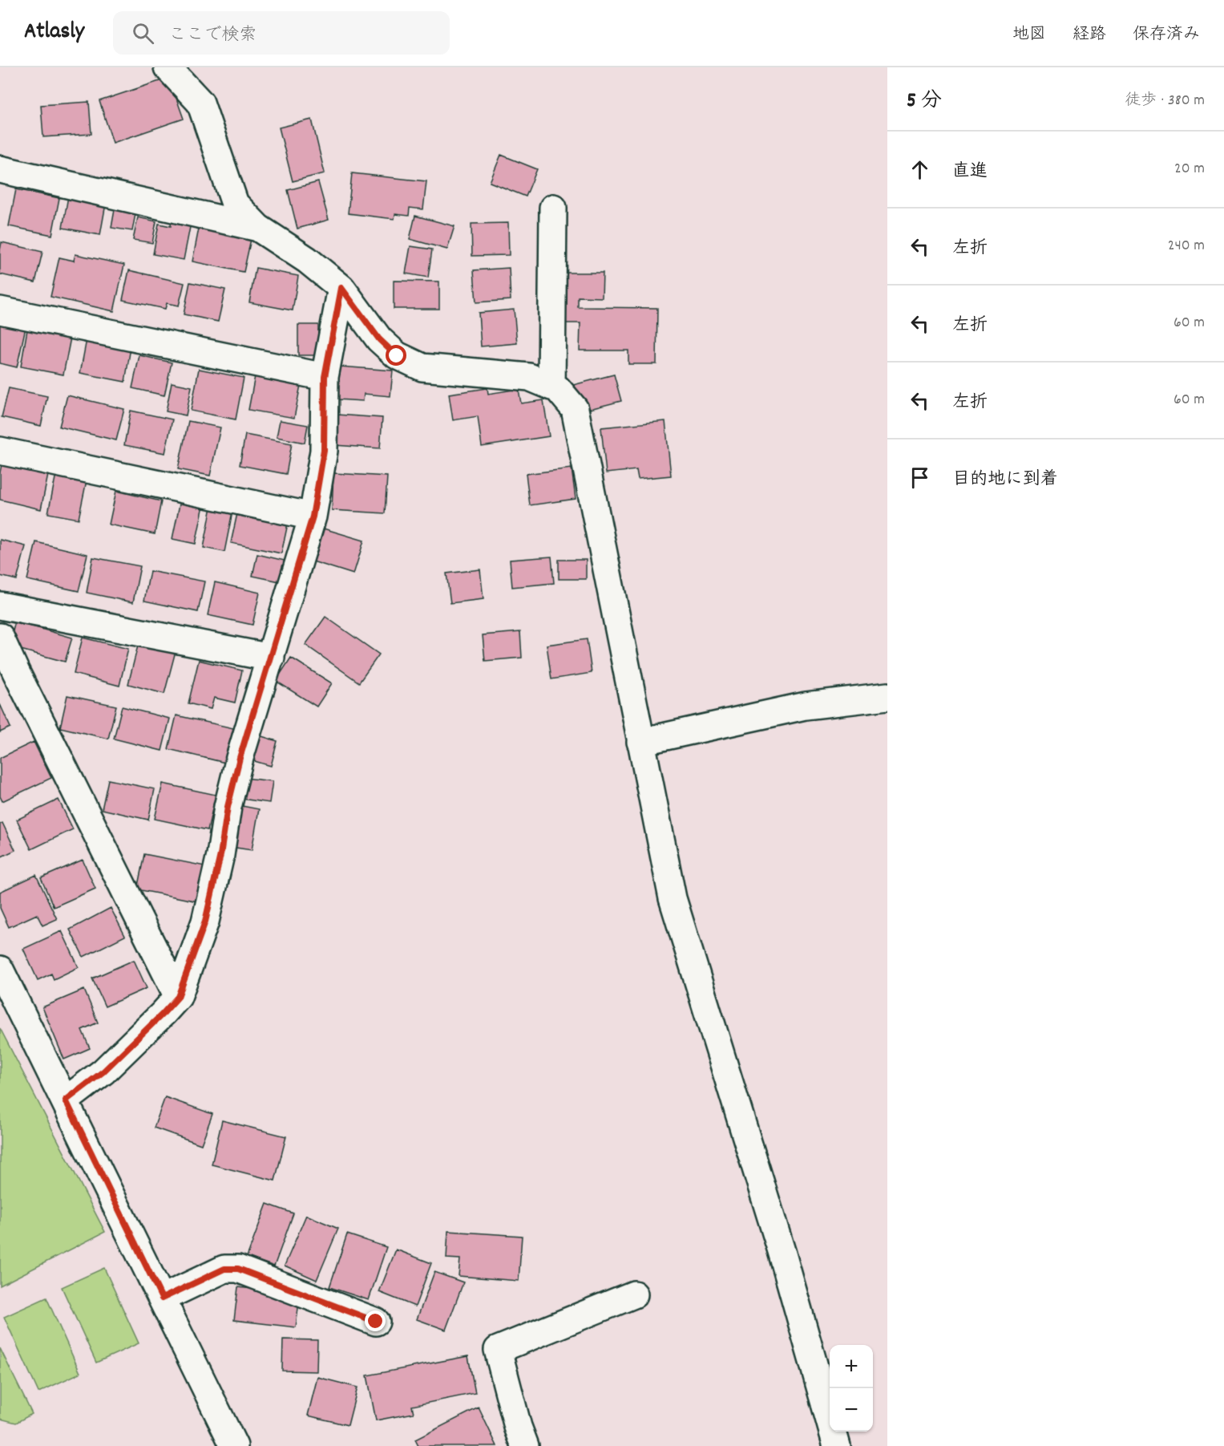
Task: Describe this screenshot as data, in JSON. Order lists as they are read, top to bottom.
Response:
{
  "page": {
    "header": "Atlasly",
    "search": "ここで検索",
    "nav": ["地図", "経路", "保存済み"],
    "heading": ["5 分", "徒歩 · 380 m"],
    "list": [
      ["直進", "20 m"],
      ["左折", "240 m"],
      ["左折", "60 m"],
      ["左折", "60 m"],
      "目的地に到着"
    ],
    "map_buttons": ["+", "−"]
  }
}
